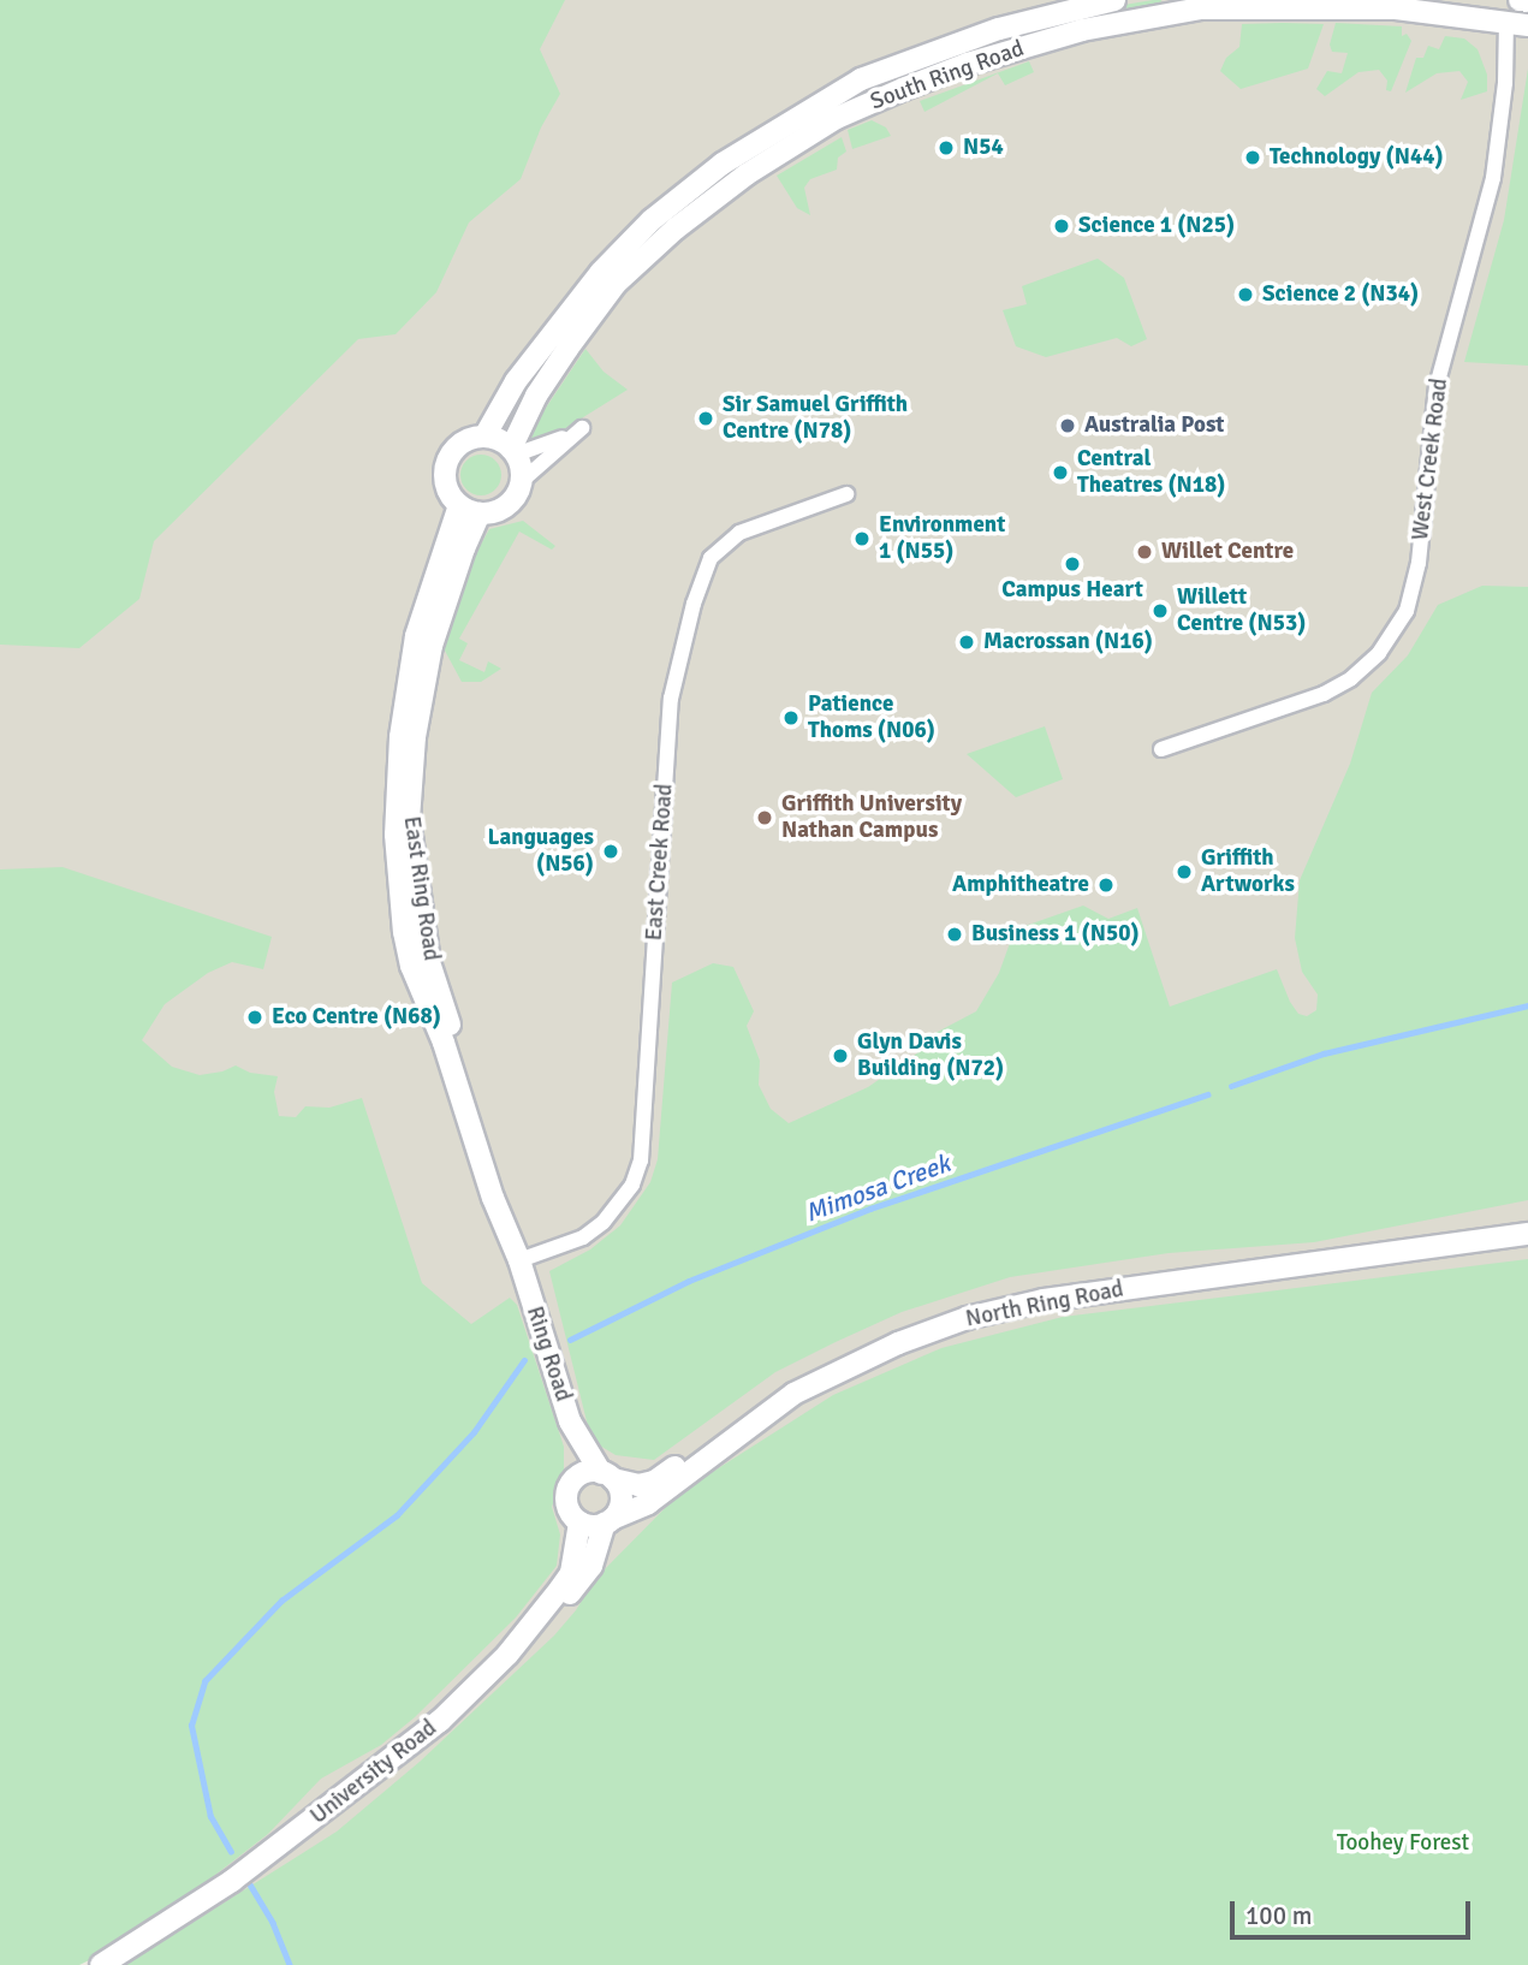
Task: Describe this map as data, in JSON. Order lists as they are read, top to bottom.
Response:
{
  "streets": {
    "street": [
      "South Ring Road",
      "West Creek Road",
      "East Creek Road",
      "East Ring Road",
      "North Ring Road",
      "Ring Road",
      "University Road"
    ]
  },
  "crossings": [
    ["South Ring Road", "West Creek Road"],
    ["South Ring Road", "East Ring Road"],
    ["East Creek Road", "East Ring Road"],
    ["East Creek Road", "Ring Road"],
    ["East Ring Road", "Ring Road"],
    ["North Ring Road", "Ring Road"],
    ["North Ring Road", "University Road"],
    ["Ring Road", "University Road"]
  ],
  "water": ["Mimosa Creek"],
  "parks": ["Toohey Forest"],
  "places": [
    "N54",
    "Technology (N44)",
    "Science 1 (N25)",
    "Science 2 (N34)",
    "Sir Samuel Griffith Centre (N78)",
    "Australia Post",
    "Central Theatres (N18)",
    "Environment 1 (N55)",
    "Willet Centre",
    "Campus Heart",
    "Willett Centre (N53)",
    "Macrossan (N16)",
    "Patience Thoms (N06)",
    "Griffith University Nathan Campus",
    "Languages (N56)",
    "Griffith Artworks",
    "Amphitheatre",
    "Business 1 (N50)",
    "Eco Centre (N68)",
    "Glyn Davis Building (N72)"
  ],
  "scale_bar": "100 m"
}
